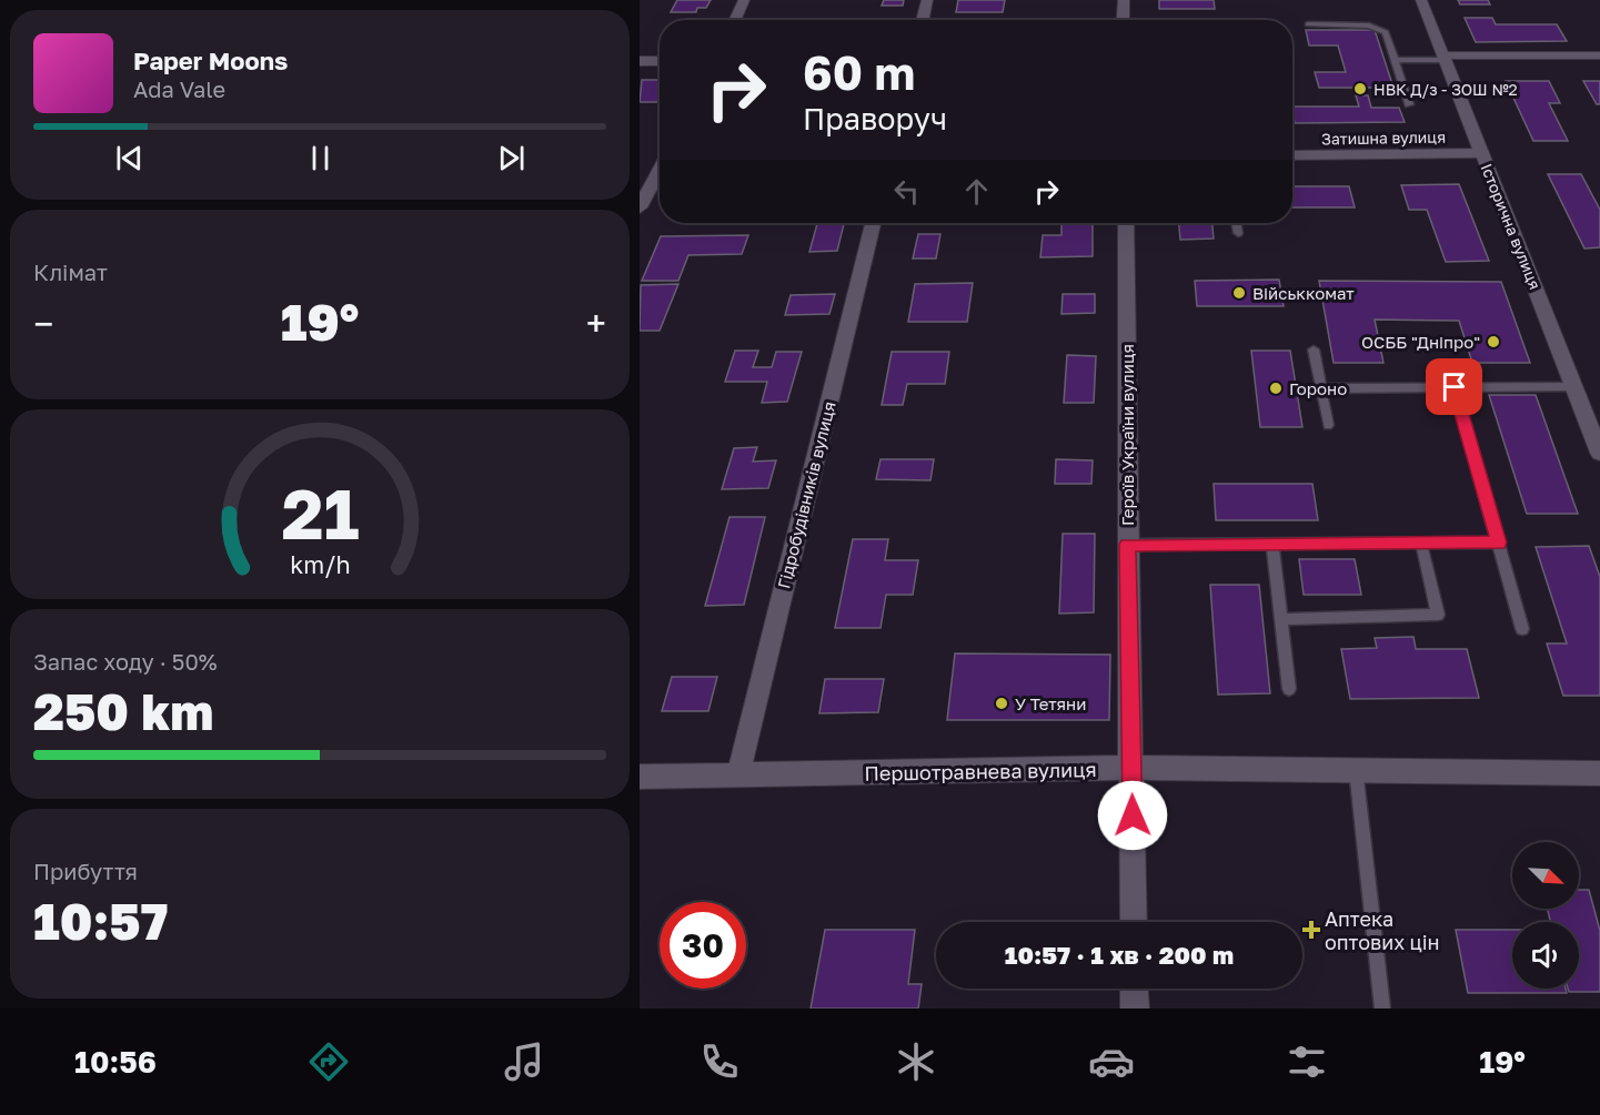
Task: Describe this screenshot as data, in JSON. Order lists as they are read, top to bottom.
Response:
{
  "streets": {
    "street": [
      "Затишна вулиця",
      "Історична вулиця",
      "Героїв України вулиця",
      "Гідробудівників вулиця",
      "Першотравнева вулиця"
    ]
  },
  "crossings": [
    ["Затишна вулиця", "Історична вулиця"],
    ["Героїв України вулиця", "Першотравнева вулиця"],
    ["Гідробудівників вулиця", "Першотравнева вулиця"]
  ],
  "places": {
    "other": [
      "НВК Д/з - ЗОШ №2",
      "Військкомат",
      "ОСББ \"Днiпро\"",
      "Гороно",
      "У Тетяни"
    ],
    "health": ["Аптека оптових цін"]
  },
  "north": "bottom right",
  "page": {
    "turn": ["60 m", "Праворуч"],
    "song": ["Paper Moons", "Ada Vale"],
    "tile": [
      "Клімат",
      ["Запас ходу · 50%", "250 km"],
      ["Прибуття", "10:57"]
    ],
    "heat": ["−", "19°", "+"],
    "limit": "30",
    "trip": "10:57 · 1 хв · 200 m",
    "tabs": ["10:56", "19°"],
    "gauge": ["21", "km/h"]
  }
}
